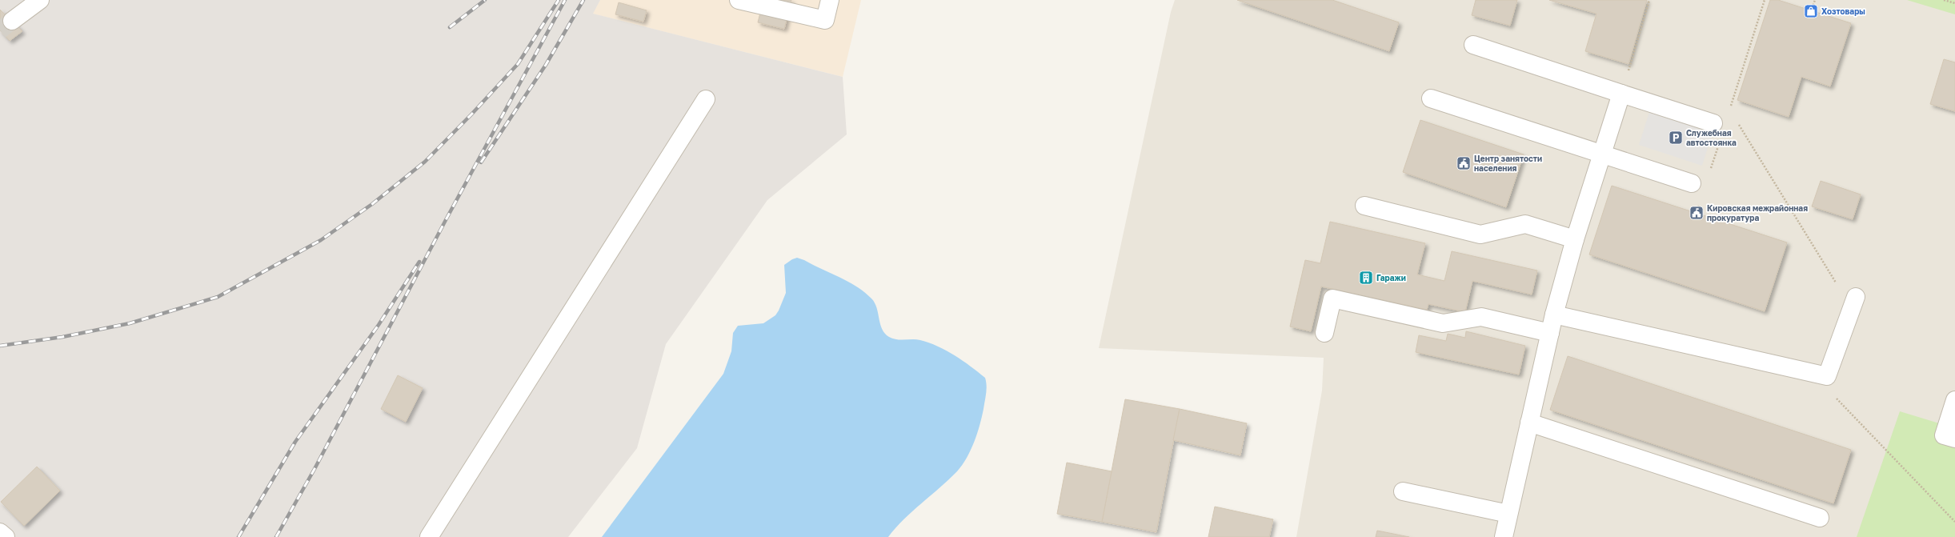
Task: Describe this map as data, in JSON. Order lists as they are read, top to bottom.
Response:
{
  "places": {
    "shop": ["Хозтовары"],
    "parking": ["Служебная автостоянка"],
    "public building": ["Центр занятости населения", "Кировская межрайонная прокуратура"],
    "building": ["Гаражи"]
  }
}
